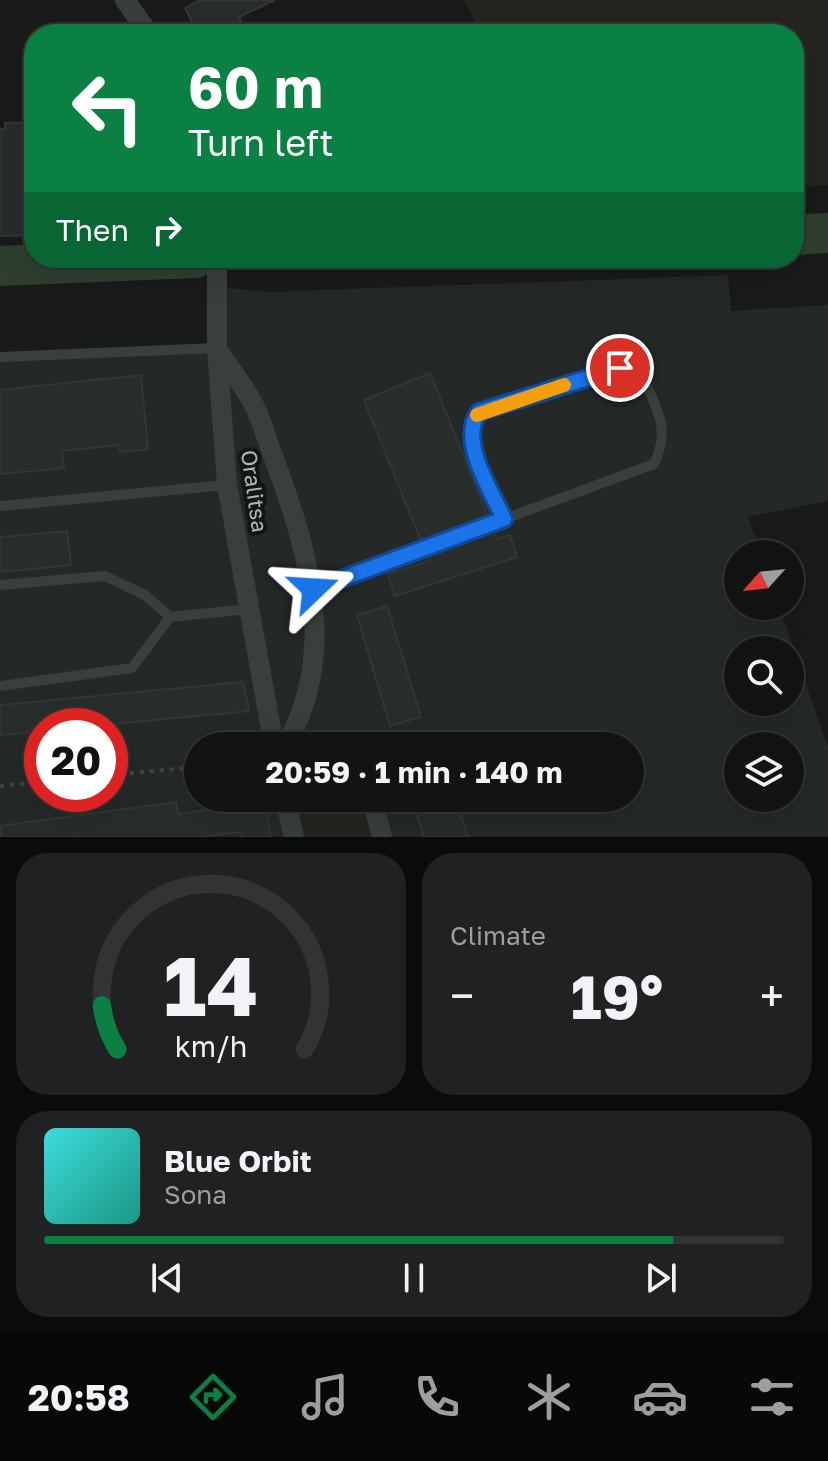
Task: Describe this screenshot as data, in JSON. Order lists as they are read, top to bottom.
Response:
{
  "streets": {
    "street": ["Oralitsa"]
  },
  "north": "bottom left",
  "page": {
    "turn": ["60 m", "Turn left"],
    "then": "Then",
    "limit": "20",
    "trip": "20:59 · 1 min · 140 m",
    "tile": "Climate",
    "heat": ["−", "19°", "+"],
    "song": ["Blue Orbit", "Sona"],
    "tabs": "20:58",
    "gauge": ["14", "km/h"]
  }
}
